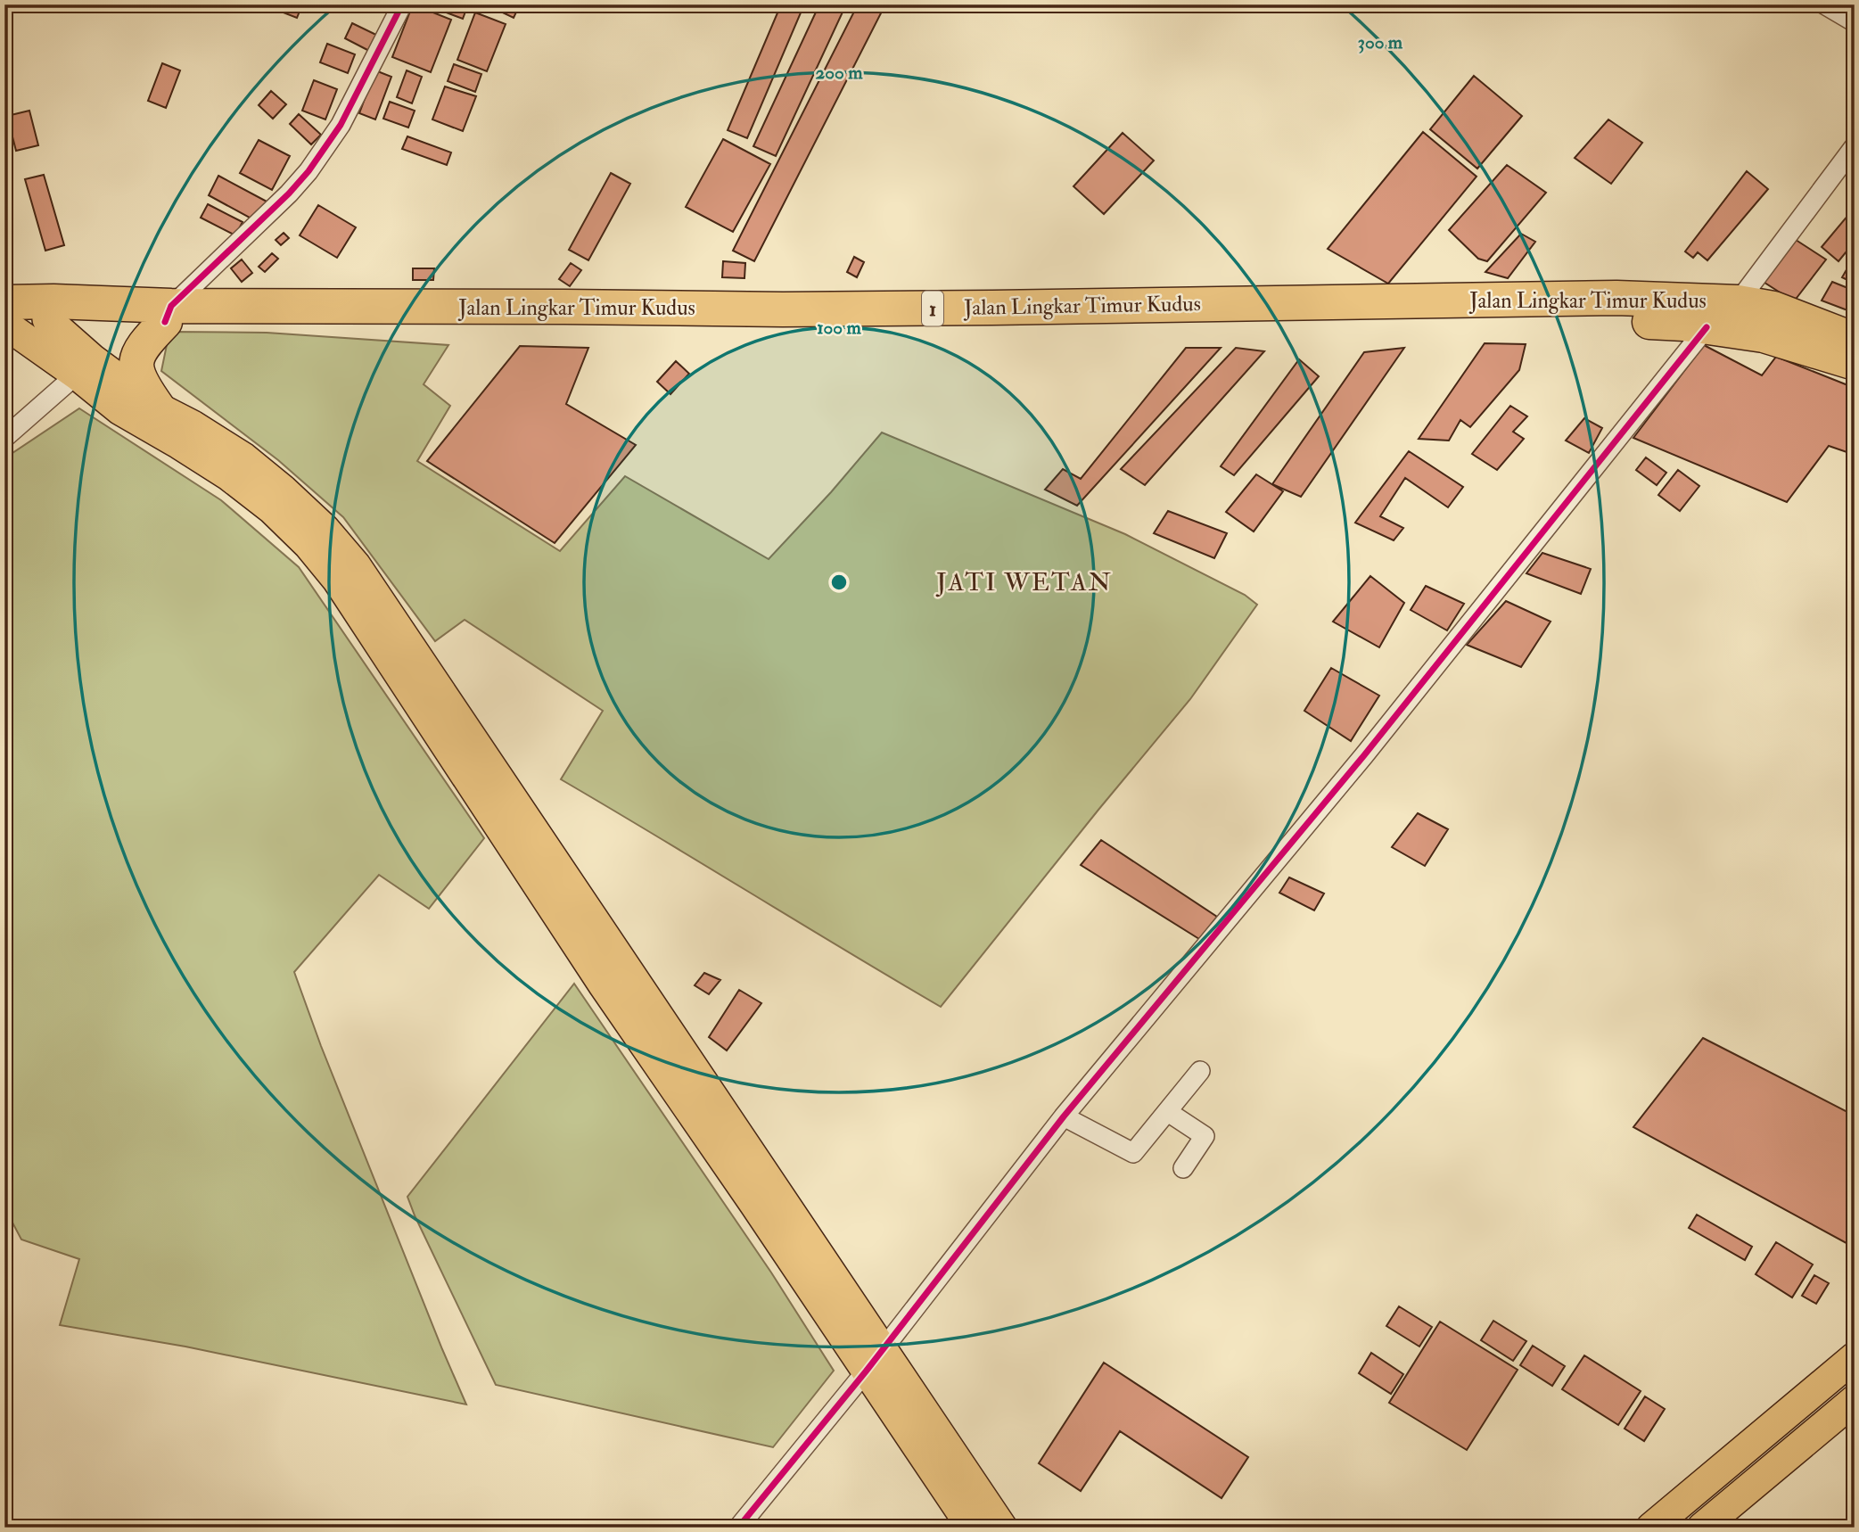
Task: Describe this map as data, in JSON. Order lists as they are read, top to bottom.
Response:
{
  "streets": {
    "highway": ["Jalan Lingkar Timur Kudus", "1"]
  },
  "districts": ["JATI WETAN"],
  "rings": ["300 m", "200 m", "100 m"]
}
